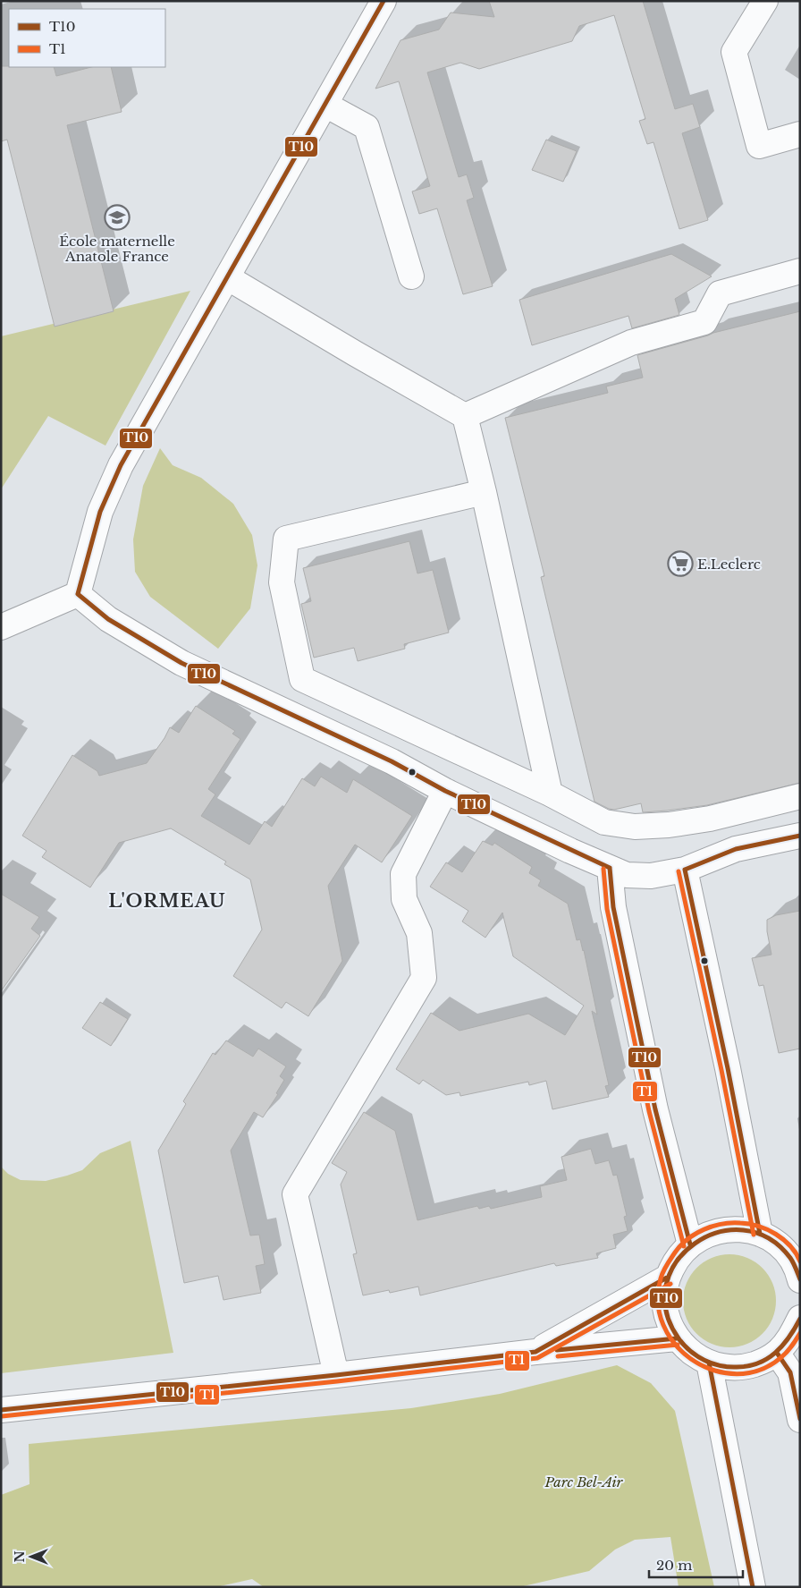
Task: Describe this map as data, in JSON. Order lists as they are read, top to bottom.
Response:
{
  "districts": ["L'ORMEAU"],
  "parks": ["Parc Bel-Air"],
  "places": {
    "school or university": ["École maternelle Anatole France"],
    "supermarket": ["E.Leclerc"]
  },
  "lines": ["transit line T10", "transit line T1"],
  "legend": ["T10", "T1"],
  "scale_bar": "20 m",
  "north": "left"
}
